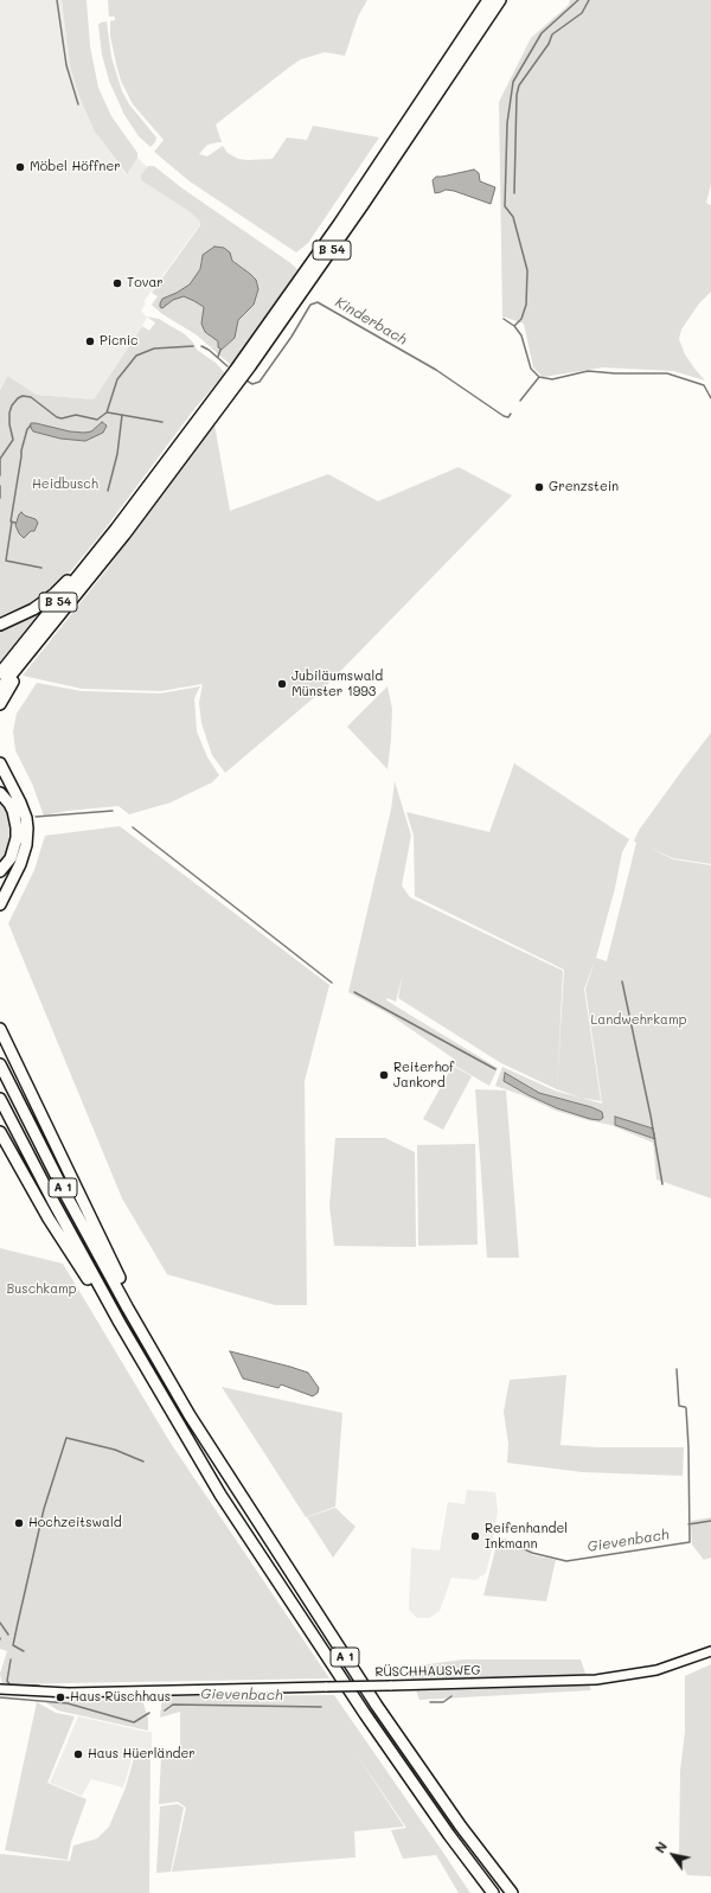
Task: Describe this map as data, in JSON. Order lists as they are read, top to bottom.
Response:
{
  "streets": {
    "highway": ["B 54", "A 1"],
    "main road": ["RÜSCHHAUSWEG"]
  },
  "water": ["Kinderbach", "Gievenbach"],
  "parks": ["Heidbusch", "Landwehrkamp", "Buschkamp"],
  "places": [
    "Möbel Höffner",
    "Tovar",
    "Picnic",
    "Grenzstein",
    "Jubiläumswald Münster 1993",
    "Reiterhof Jankord",
    "Hochzeitswald",
    "Reifenhandel Inkmann",
    "Haus Rüschhaus",
    "Haus Hüerländer"
  ],
  "north": "top left"
}
